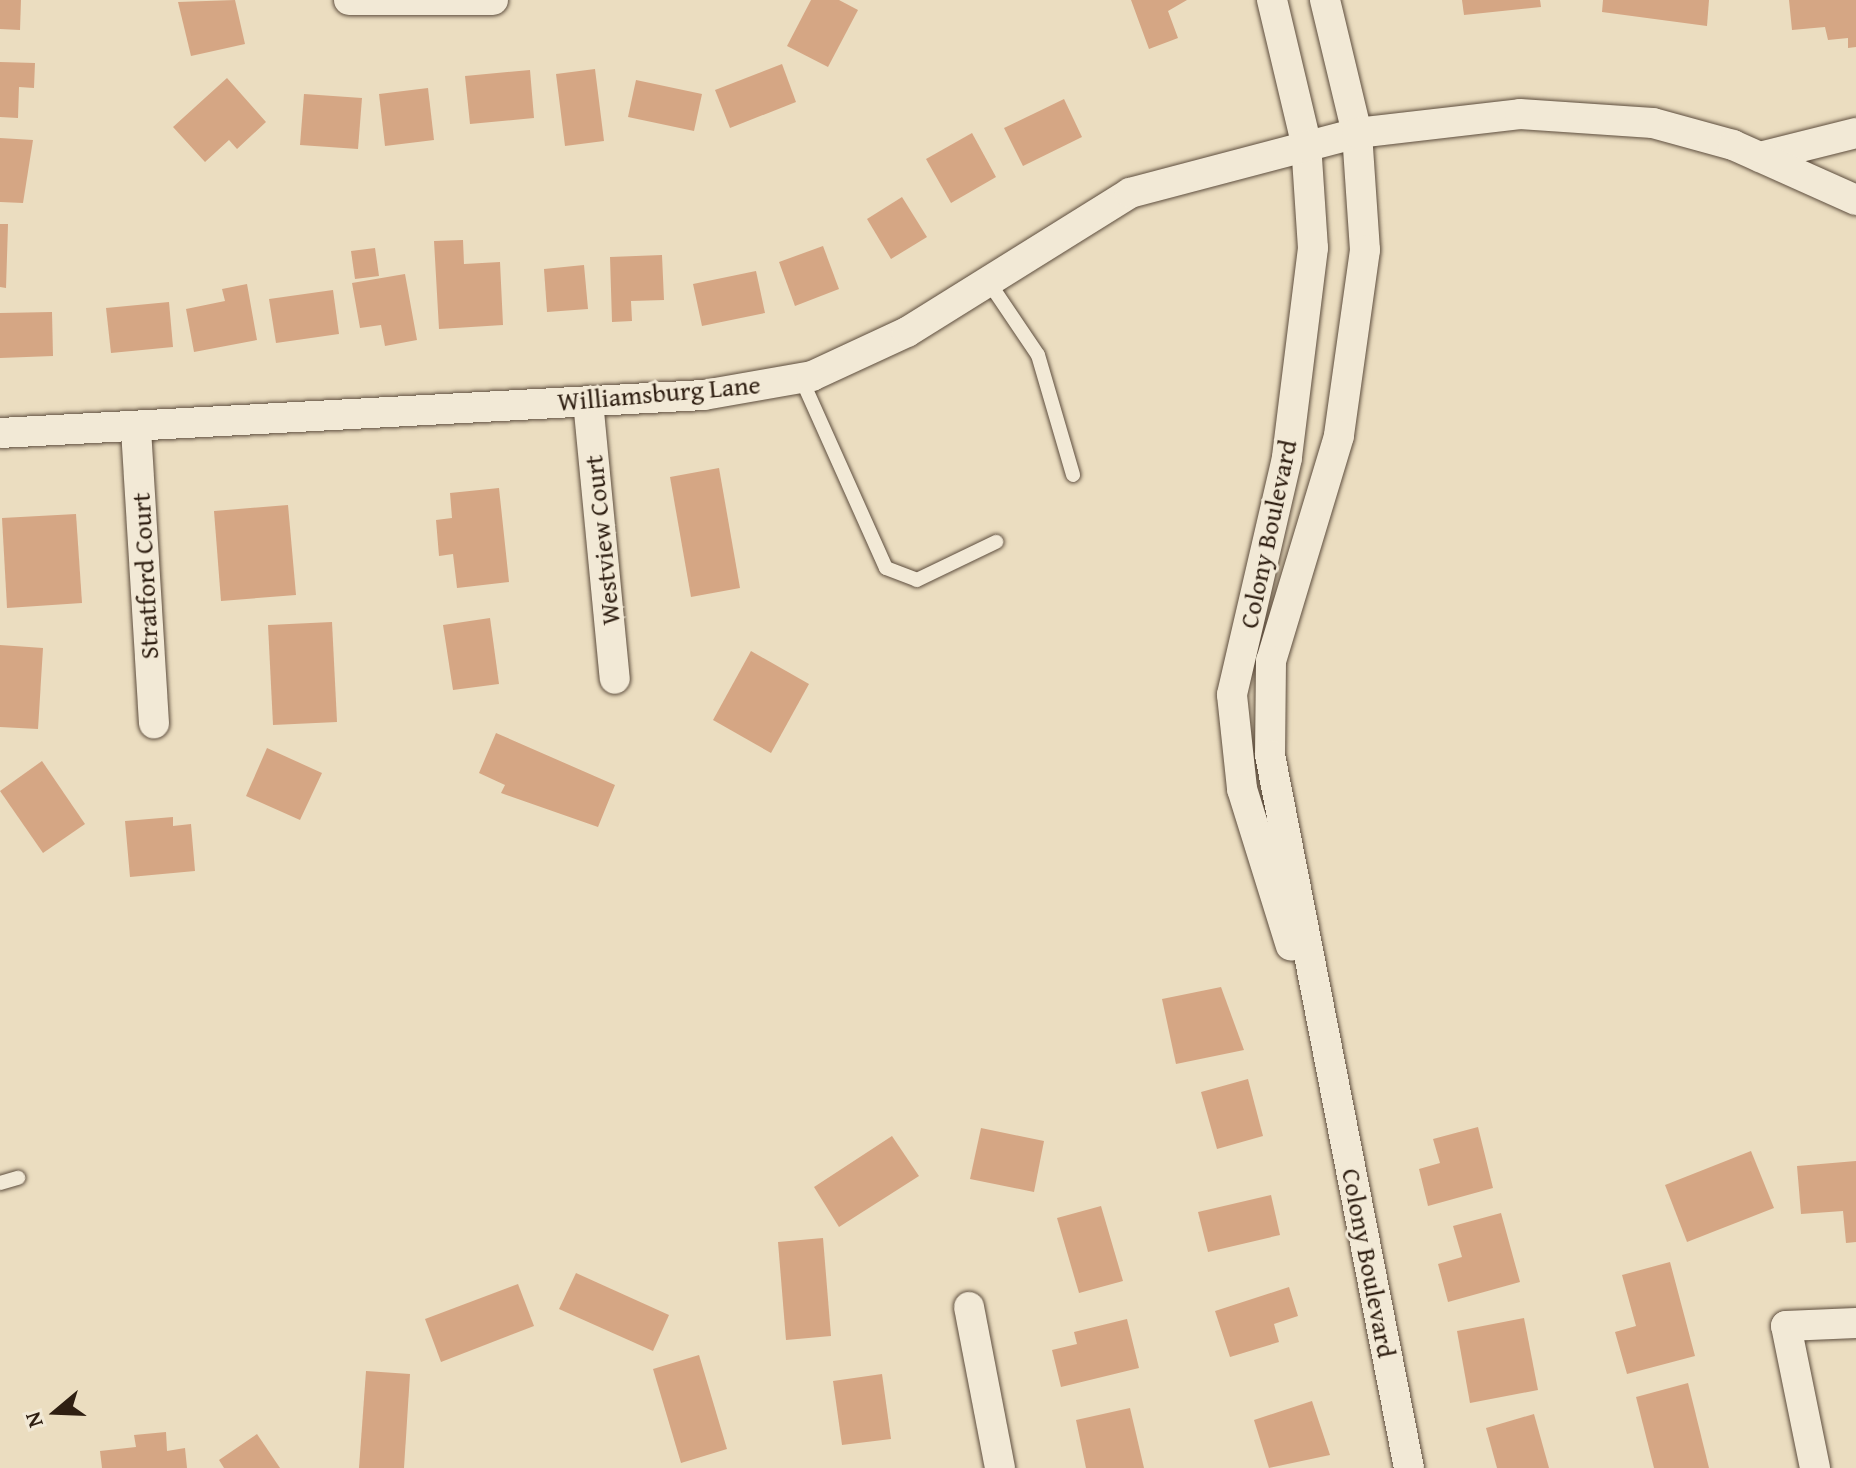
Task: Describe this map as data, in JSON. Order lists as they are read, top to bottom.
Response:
{
  "streets": {
    "street": [
      "Williamsburg Lane",
      "Colony Boulevard",
      "Westview Court",
      "Stratford Court"
    ]
  },
  "crossings": [
    ["Williamsburg Lane", "Colony Boulevard"],
    ["Williamsburg Lane", "Westview Court"],
    ["Williamsburg Lane", "Stratford Court"]
  ],
  "north": "left"
}
